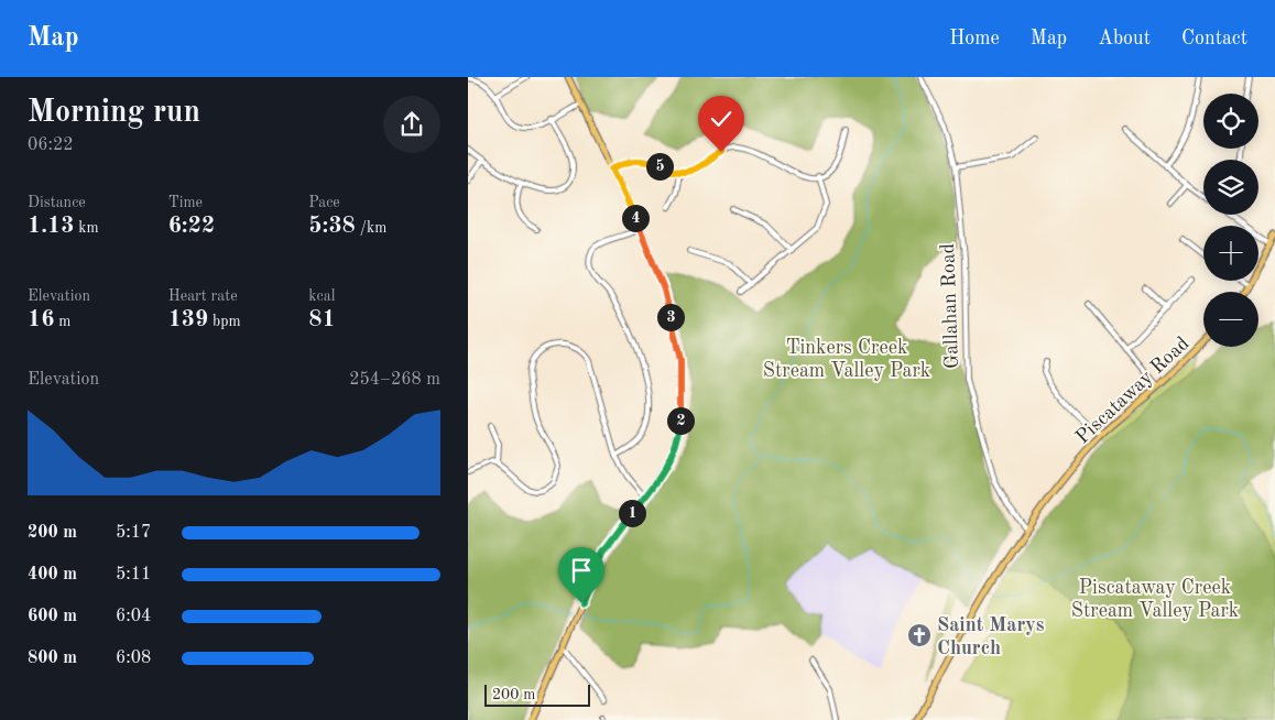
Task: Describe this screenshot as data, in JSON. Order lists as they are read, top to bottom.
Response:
{
  "streets": {
    "main road": ["Piscataway Road"],
    "street": ["Gallahan Road"]
  },
  "crossings": [
    ["Gallahan Road", "Piscataway Road"]
  ],
  "parks": ["Tinkers Creek Stream Valley Park", "Piscataway Creek Stream Valley Park"],
  "places": {
    "church": ["Saint Marys Church"]
  },
  "scale_bar": "200 m",
  "page": {
    "header": "Map",
    "nav": [
      "Home",
      "Map",
      "About",
      "Contact"
    ],
    "heading": ["Morning run", "06:22"],
    "map_buttons": ["+", "−"],
    "pins": [
      "5",
      "4",
      "3",
      "2",
      "1"
    ],
    "stats": [
      ["Distance", "1.13 km"],
      ["Time", "6:22"],
      ["Pace", "5:38 /km"],
      ["Elevation", "16 m"],
      ["Heart rate", "139 bpm"],
      ["kcal", "81"]
    ],
    "chart": ["Elevation", "254–268 m"],
    "list": [
      {
        "name": "200 m",
        "note": "5:17"
      },
      {
        "name": "400 m",
        "note": "5:11"
      },
      {
        "name": "600 m",
        "note": "6:04"
      },
      {
        "name": "800 m",
        "note": "6:08"
      }
    ],
    "scale": "200 m"
  }
}
